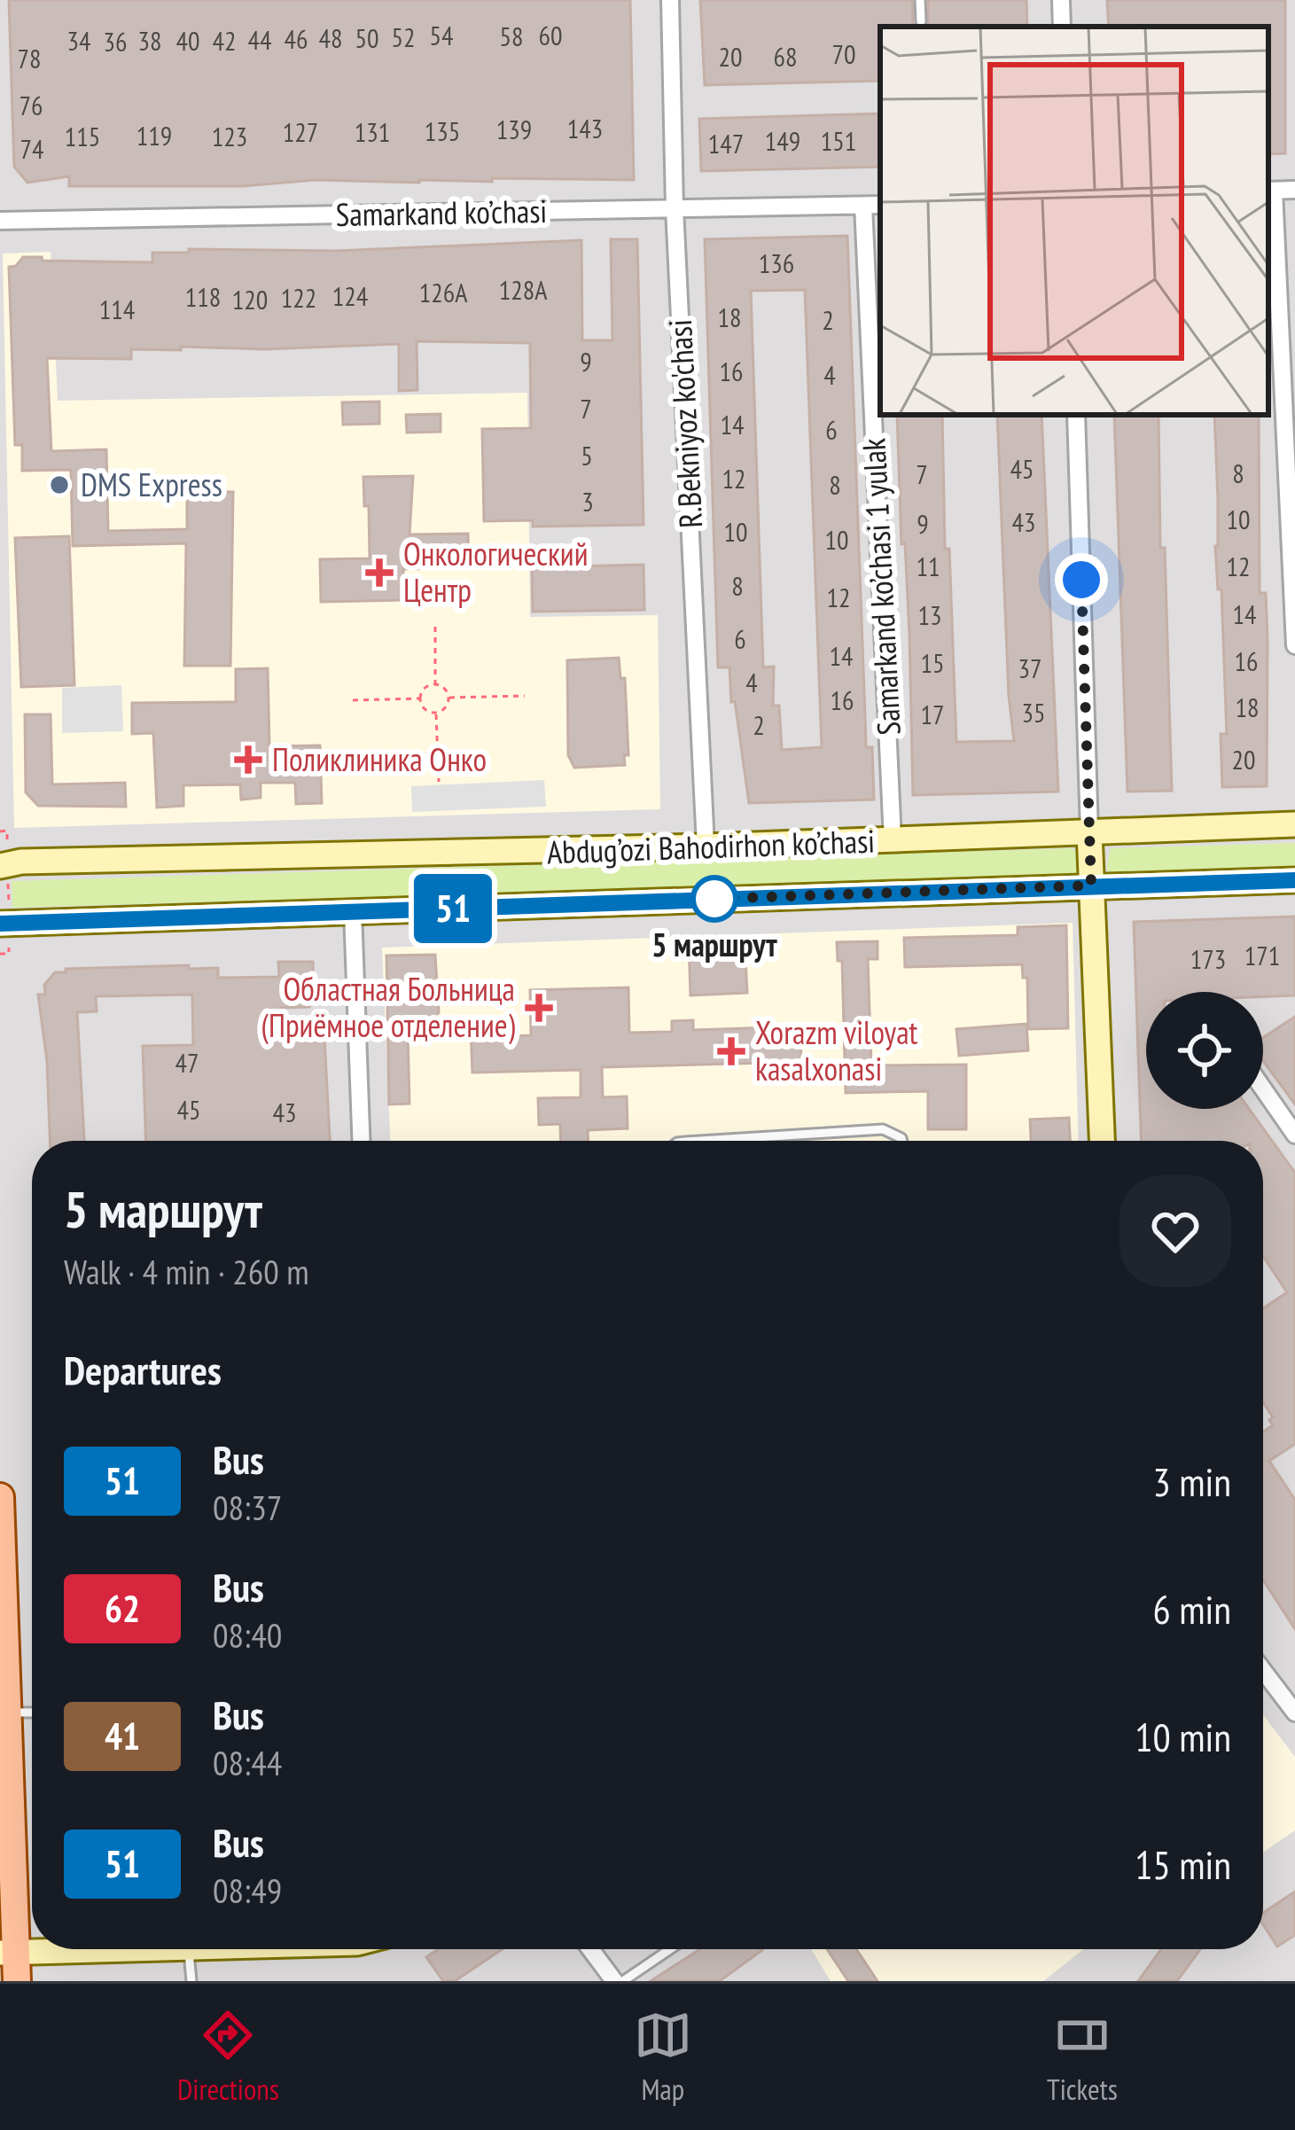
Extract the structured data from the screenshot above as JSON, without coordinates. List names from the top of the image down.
{
  "streets": {
    "main road": ["Abdug’ozi Bahodirhon ko’chasi"],
    "street": ["Samarkand ko’chasi", "R.Bekniyoz ko'chasi", "Samarkand ko’chasi 1 yulak"]
  },
  "crossings": [
    ["Samarkand ko’chasi", "R.Bekniyoz ko'chasi"],
    ["Samarkand ko’chasi", "Samarkand ko’chasi 1 yulak"],
    ["R.Bekniyoz ko'chasi", "Abdug’ozi Bahodirhon ko’chasi"],
    ["Samarkand ko’chasi 1 yulak", "Abdug’ozi Bahodirhon ko’chasi"]
  ],
  "places": {
    "other": ["DMS Express", "5 маршрут"],
    "health": [
      "Онкологический Центр",
      "Поликлиника Онко",
      "Областная Больница (Приёмное отделение)",
      "Xorazm viloyat kasalxonasi"
    ]
  },
  "lines": ["bus line 51"],
  "house_numbers": [
    "54",
    "60",
    "58",
    "52",
    "48",
    "50",
    "46",
    "44",
    "34",
    "38",
    "40",
    "42",
    "36",
    "70",
    "20",
    "68",
    "78",
    "76",
    "143",
    "139",
    "135",
    "127",
    "131",
    "119",
    "115",
    "123",
    "149",
    "151",
    "147",
    "74",
    "136",
    "128A",
    "126A",
    "124",
    "118",
    "122",
    "120",
    "114",
    "18",
    "2",
    "9",
    "16",
    "4",
    "7",
    "14",
    "6",
    "5",
    "45",
    "8",
    "7",
    "12",
    "8",
    "3",
    "10",
    "43",
    "9",
    "10",
    "10",
    "11",
    "12",
    "8",
    "12",
    "14",
    "13",
    "6",
    "14",
    "16",
    "15",
    "37",
    "4",
    "16",
    "18",
    "35",
    "17",
    "2",
    "20",
    "171",
    "173",
    "47",
    "45",
    "43"
  ],
  "page": {
    "on_map": "51",
    "heading": [
      ["5 маршрут", "Walk · 4 min · 260 m"],
      "Departures"
    ],
    "list": [
      {
        "mark": "51",
        "name": "Bus",
        "note": "08:37",
        "value": "3 min"
      },
      {
        "mark": "62",
        "name": "Bus",
        "note": "08:40",
        "value": "6 min"
      },
      {
        "mark": "41",
        "name": "Bus",
        "note": "08:44",
        "value": "10 min"
      },
      {
        "mark": "51",
        "name": "Bus",
        "note": "08:49",
        "value": "15 min"
      }
    ],
    "tabs": ["Directions", "Map", "Tickets"]
  }
}
